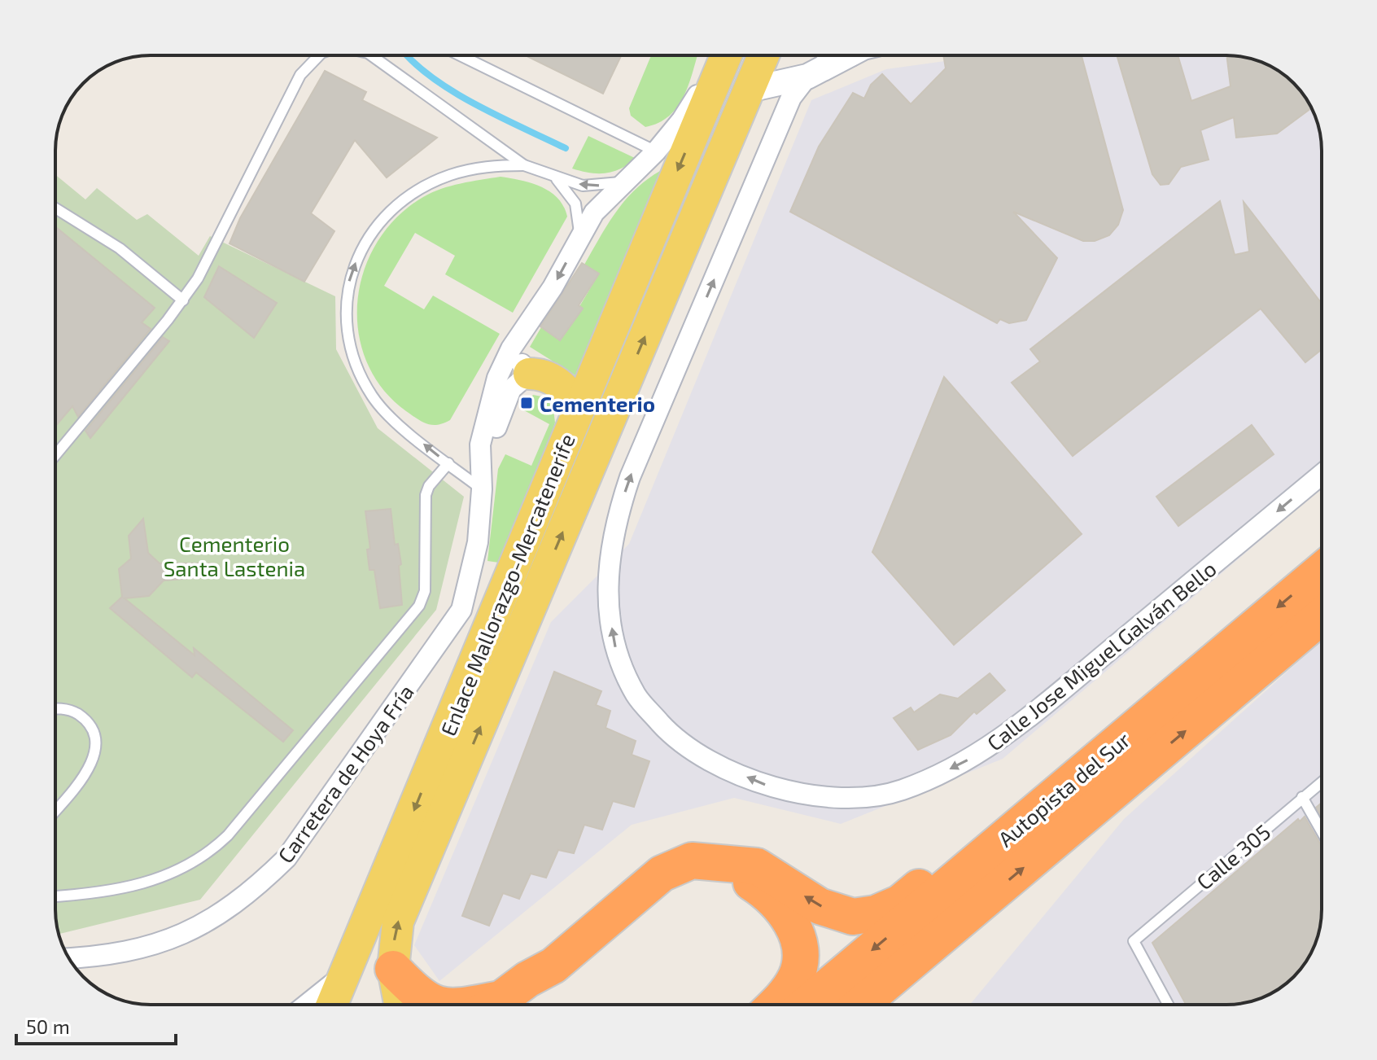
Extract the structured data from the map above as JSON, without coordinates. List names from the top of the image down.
{
  "streets": {
    "highway": ["Autopista del Sur"],
    "main road": ["Enlace Mallorazgo-Mercatenerife"],
    "street": ["Calle Jose Miguel Galván Bello", "Carretera de Hoya Fría"],
    "lane": ["Calle 305"]
  },
  "crossings": [
    ["Enlace Mallorazgo-Mercatenerife", "Carretera de Hoya Fría"]
  ],
  "parks": ["Cementerio Santa Lastenia"],
  "places": {
    "transit": ["Cementerio"]
  },
  "scale_bar": "50 m"
}
